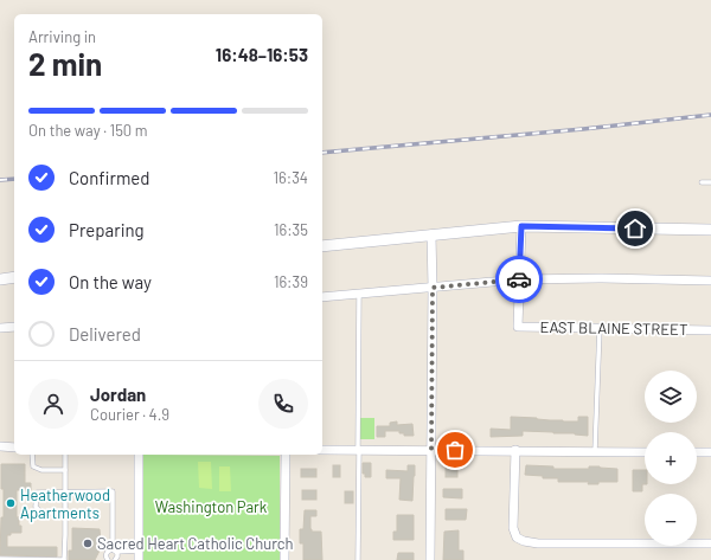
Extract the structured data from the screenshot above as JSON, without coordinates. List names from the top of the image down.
{
  "streets": {
    "street": ["EAST BLAINE STREET"]
  },
  "parks": ["Washington Park"],
  "places": ["Heatherwood Apartments", "Sacred Heart Catholic Church"],
  "page": {
    "heading": ["2 min", "Arriving in", "16:48–16:53"],
    "panel": ["Jordan", "Courier · 4.9"],
    "bar": "On the way · 150 m",
    "list": [
      ["Confirmed", "16:34"],
      ["Preparing", "16:35"],
      ["On the way", "16:39"],
      "Delivered"
    ],
    "map_buttons": ["+", "−"]
  }
}
